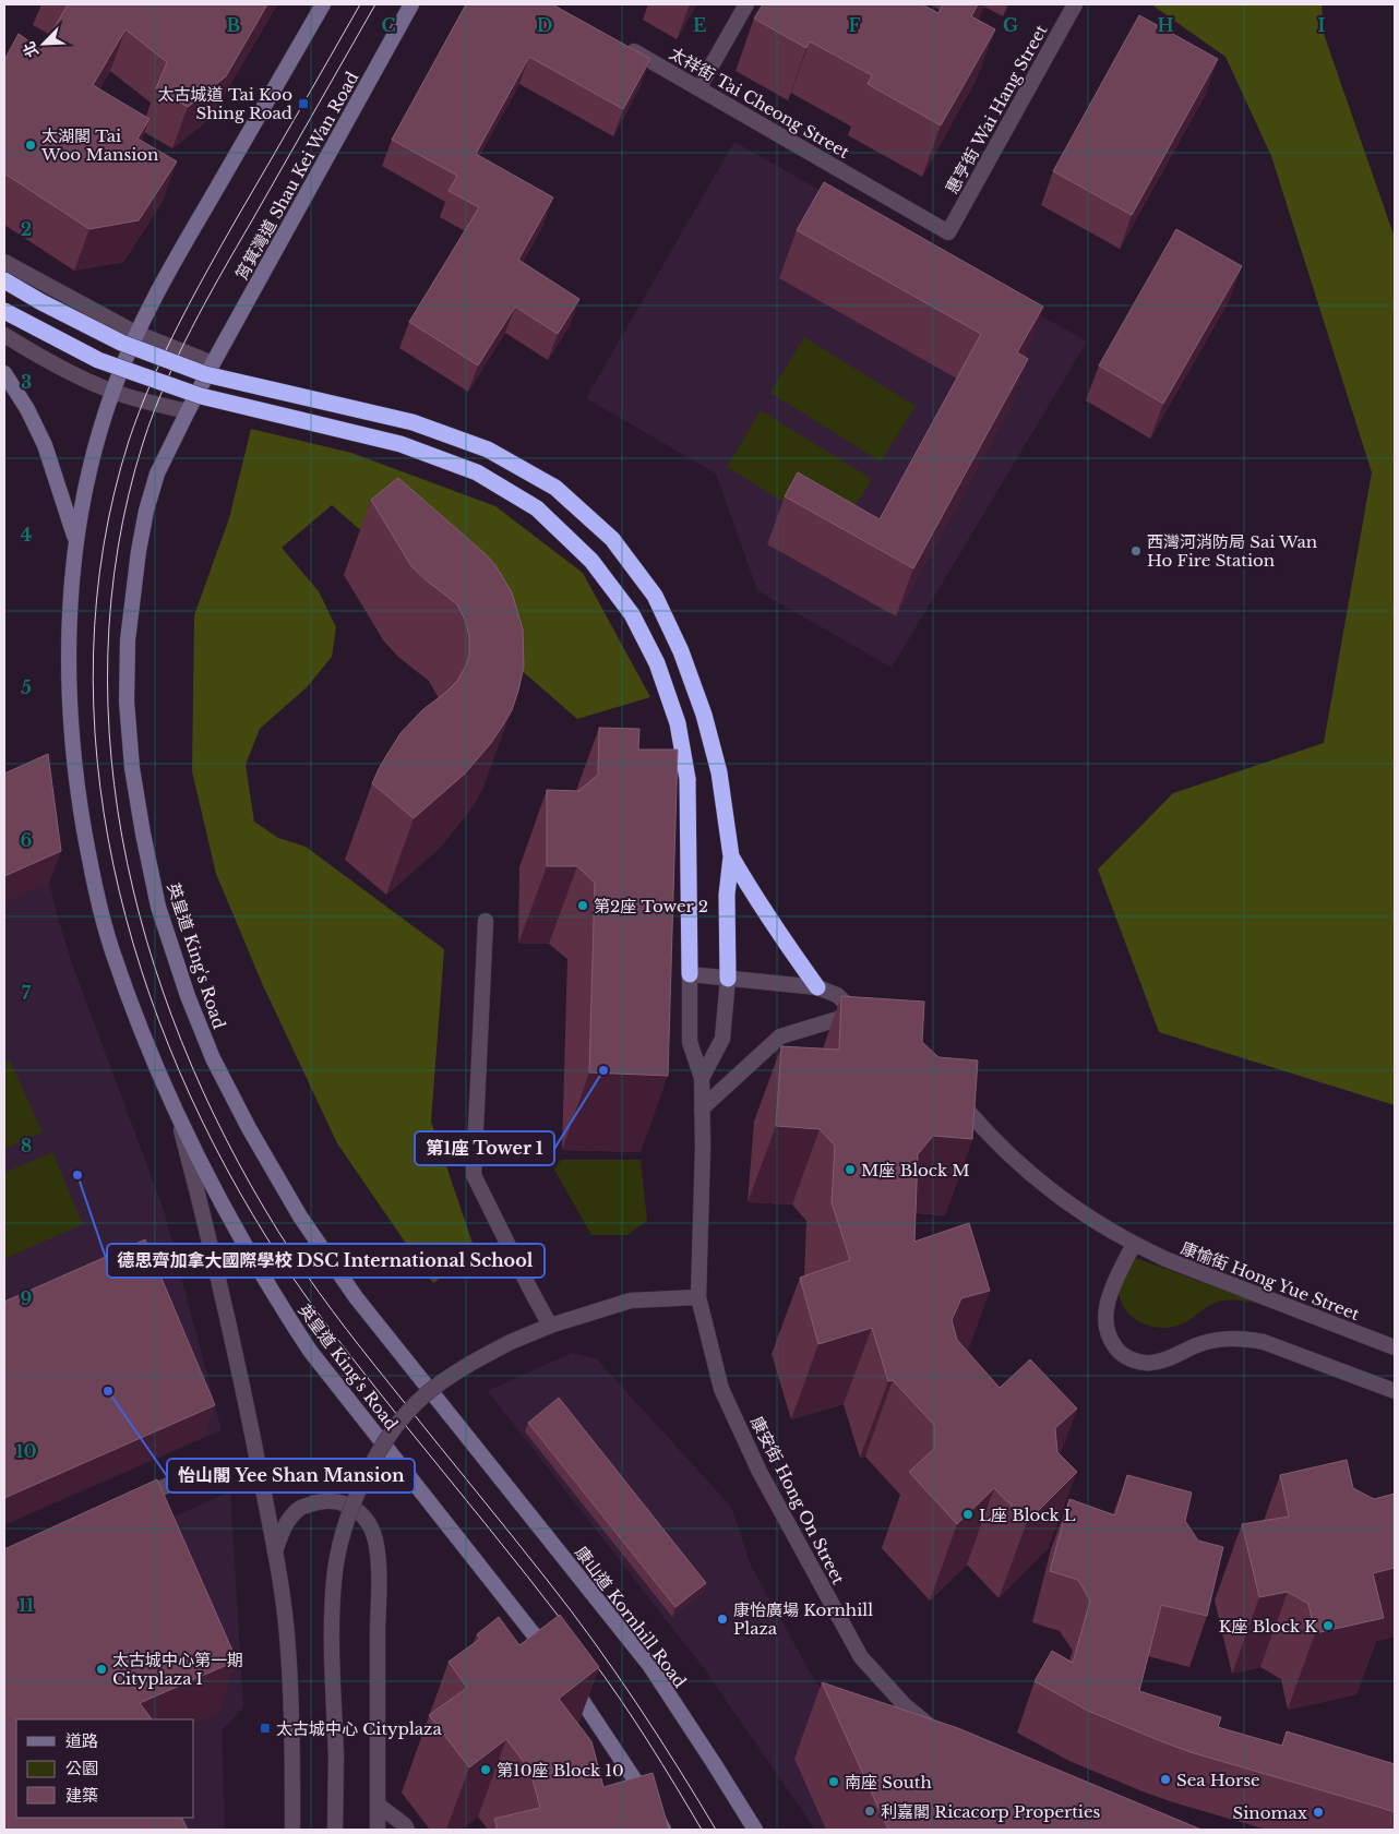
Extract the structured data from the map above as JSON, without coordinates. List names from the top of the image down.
{
  "streets": {
    "main road": ["筲箕灣道 Shau Kei Wan Road", "英皇道 King's Road", "康山道 Kornhill Road"],
    "street": [
      "太祥街 Tai Cheong Street",
      "惠亨街 Wai Hang Street",
      "康愉街 Hong Yue Street",
      "康安街 Hong On Street"
    ]
  },
  "crossings": [
    ["太祥街 Tai Cheong Street", "惠亨街 Wai Hang Street"],
    ["筲箕灣道 Shau Kei Wan Road", "英皇道 King's Road"],
    ["英皇道 King's Road", "康山道 Kornhill Road"]
  ],
  "places": {
    "transit": ["太古城道 Tai Koo Shing Road", "太古城中心 Cityplaza"],
    "other": [
      "太湖閣 Tai Woo Mansion",
      "西灣河消防局 Sai Wan Ho Fire Station",
      "第2座 Tower 2",
      "第1座 Tower 1",
      "M座 Block M",
      "德思齊加拿大國際學校 DSC International School",
      "怡山閣 Yee Shan Mansion",
      "L座 Block L",
      "康怡廣場 Kornhill Plaza",
      "K座 Block K",
      "太古城中心第一期 Cityplaza I",
      "第10座 Block 10",
      "Sea Horse",
      "南座 South",
      "利嘉閣 Ricacorp Properties",
      "Sinomax"
    ]
  },
  "legend": ["道路", "公園", "建築"],
  "north": "bottom left",
  "grid": {
    "columns": [
      "B",
      "C",
      "D",
      "E",
      "F",
      "G",
      "H",
      "I"
    ],
    "rows": [
      "2",
      "3",
      "4",
      "5",
      "6",
      "7",
      "8",
      "9",
      "10",
      "11"
    ]
  }
}
